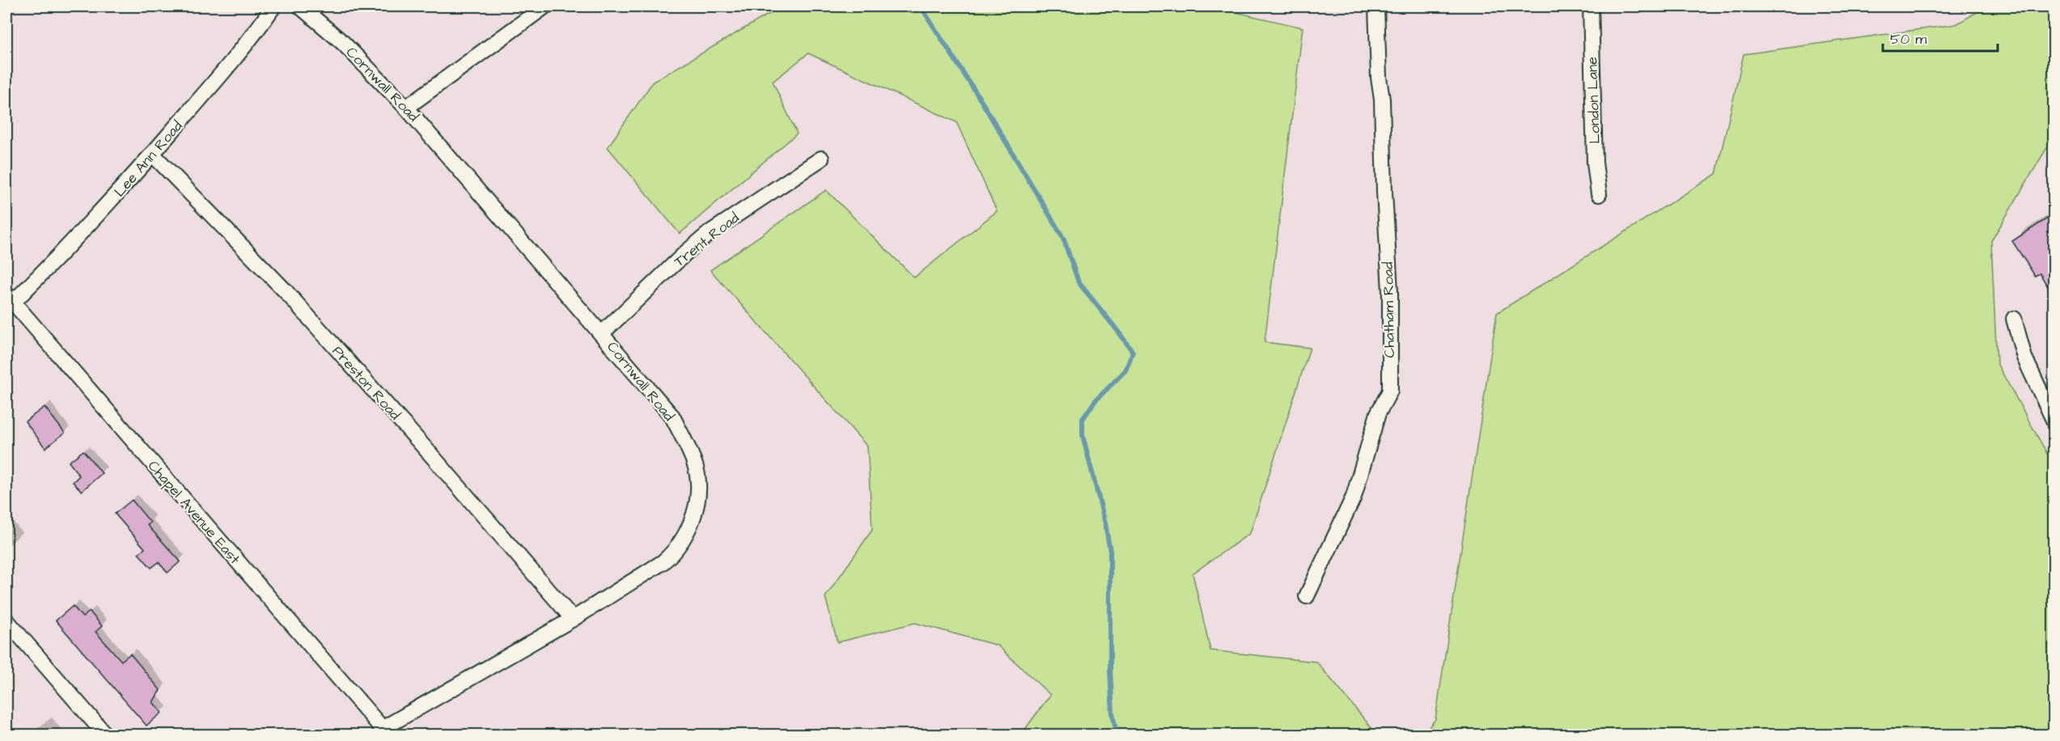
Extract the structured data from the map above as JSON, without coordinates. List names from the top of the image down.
{
  "streets": {
    "street": [
      "Cornwall Road",
      "London Lane",
      "Lee Ann Road",
      "Trent Road",
      "Chatham Road",
      "Preston Road",
      "Chapel Avenue East"
    ]
  },
  "crossings": [
    ["Cornwall Road", "Trent Road"],
    ["Cornwall Road", "Preston Road"],
    ["Cornwall Road", "Chapel Avenue East"],
    ["Lee Ann Road", "Preston Road"],
    ["Lee Ann Road", "Chapel Avenue East"]
  ],
  "scale_bar": "50 m"
}
